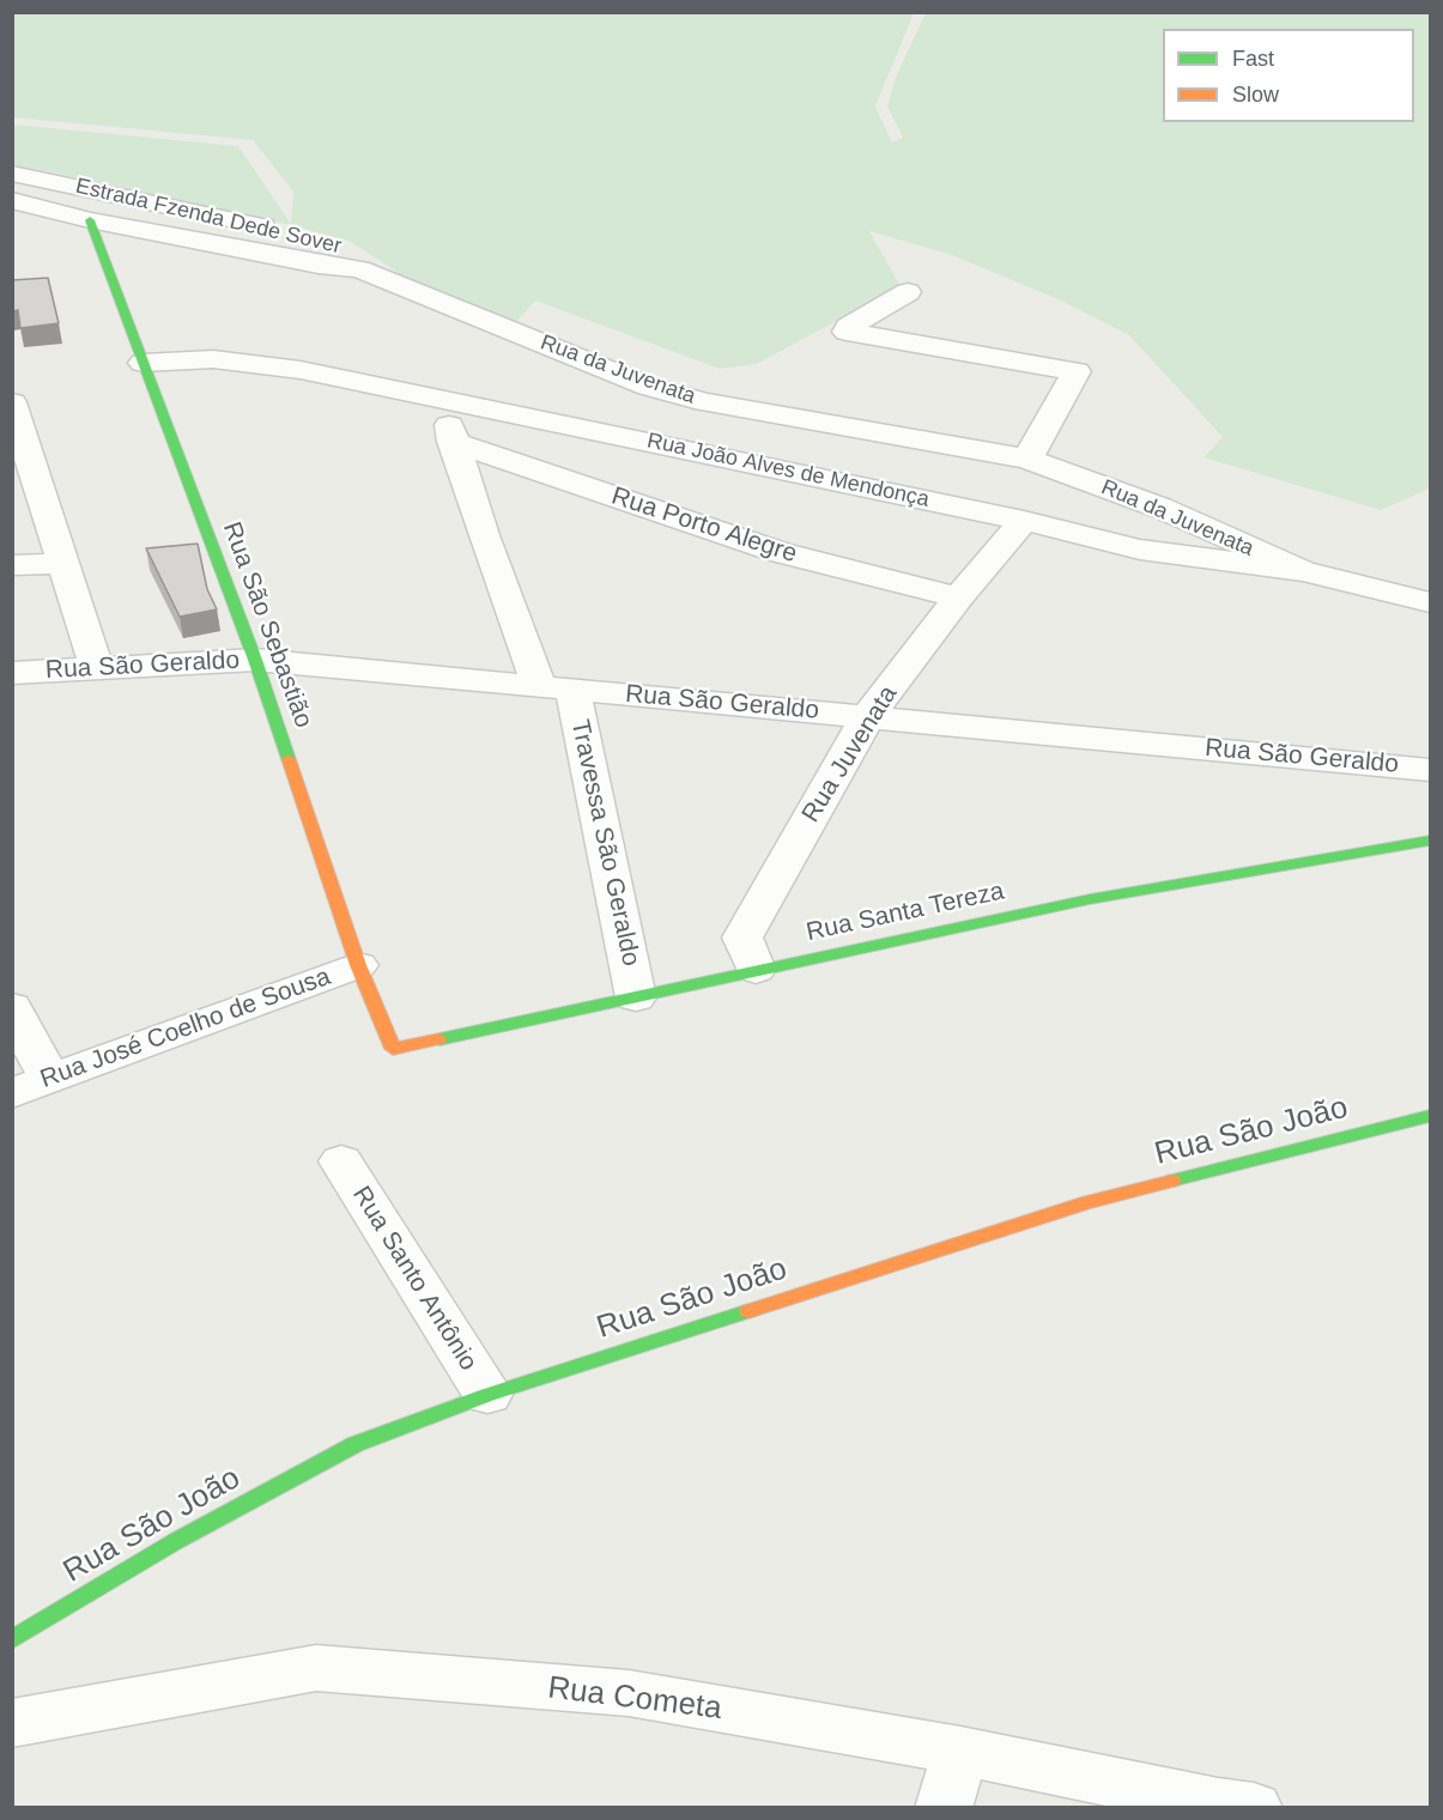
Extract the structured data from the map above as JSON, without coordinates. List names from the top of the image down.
{
  "streets": {
    "street": [
      "Estrada Fzenda Dede Sover",
      "Rua da Juvenata",
      "Rua João Alves de Mendonça",
      "Rua Porto Alegre",
      "Rua São Sebastião",
      "Rua São Geraldo",
      "Rua Juvenata",
      "Travessa São Geraldo",
      "Rua Santa Tereza",
      "Rua José Coelho de Sousa",
      "Rua São João",
      "Rua Santo Antônio",
      "Rua Cometa"
    ]
  },
  "crossings": [
    ["Estrada Fzenda Dede Sover", "Rua da Juvenata"],
    ["Rua da Juvenata", "Rua João Alves de Mendonça"],
    ["Rua da Juvenata", "Rua São Sebastião"],
    ["Rua João Alves de Mendonça", "Rua São Sebastião"],
    ["Rua João Alves de Mendonça", "Rua Juvenata"],
    ["Rua João Alves de Mendonça", "Travessa São Geraldo"],
    ["Rua Porto Alegre", "Rua Juvenata"],
    ["Rua Porto Alegre", "Travessa São Geraldo"],
    ["Rua São Sebastião", "Rua São Geraldo"],
    ["Rua São Sebastião", "Rua Santa Tereza"],
    ["Rua São Sebastião", "Rua José Coelho de Sousa"],
    ["Rua São Geraldo", "Rua Juvenata"],
    ["Rua São Geraldo", "Travessa São Geraldo"],
    ["Rua Juvenata", "Rua Santa Tereza"],
    ["Travessa São Geraldo", "Rua Santa Tereza"],
    ["Rua São João", "Rua Santo Antônio"]
  ],
  "legend": ["Fast", "Slow"]
}
